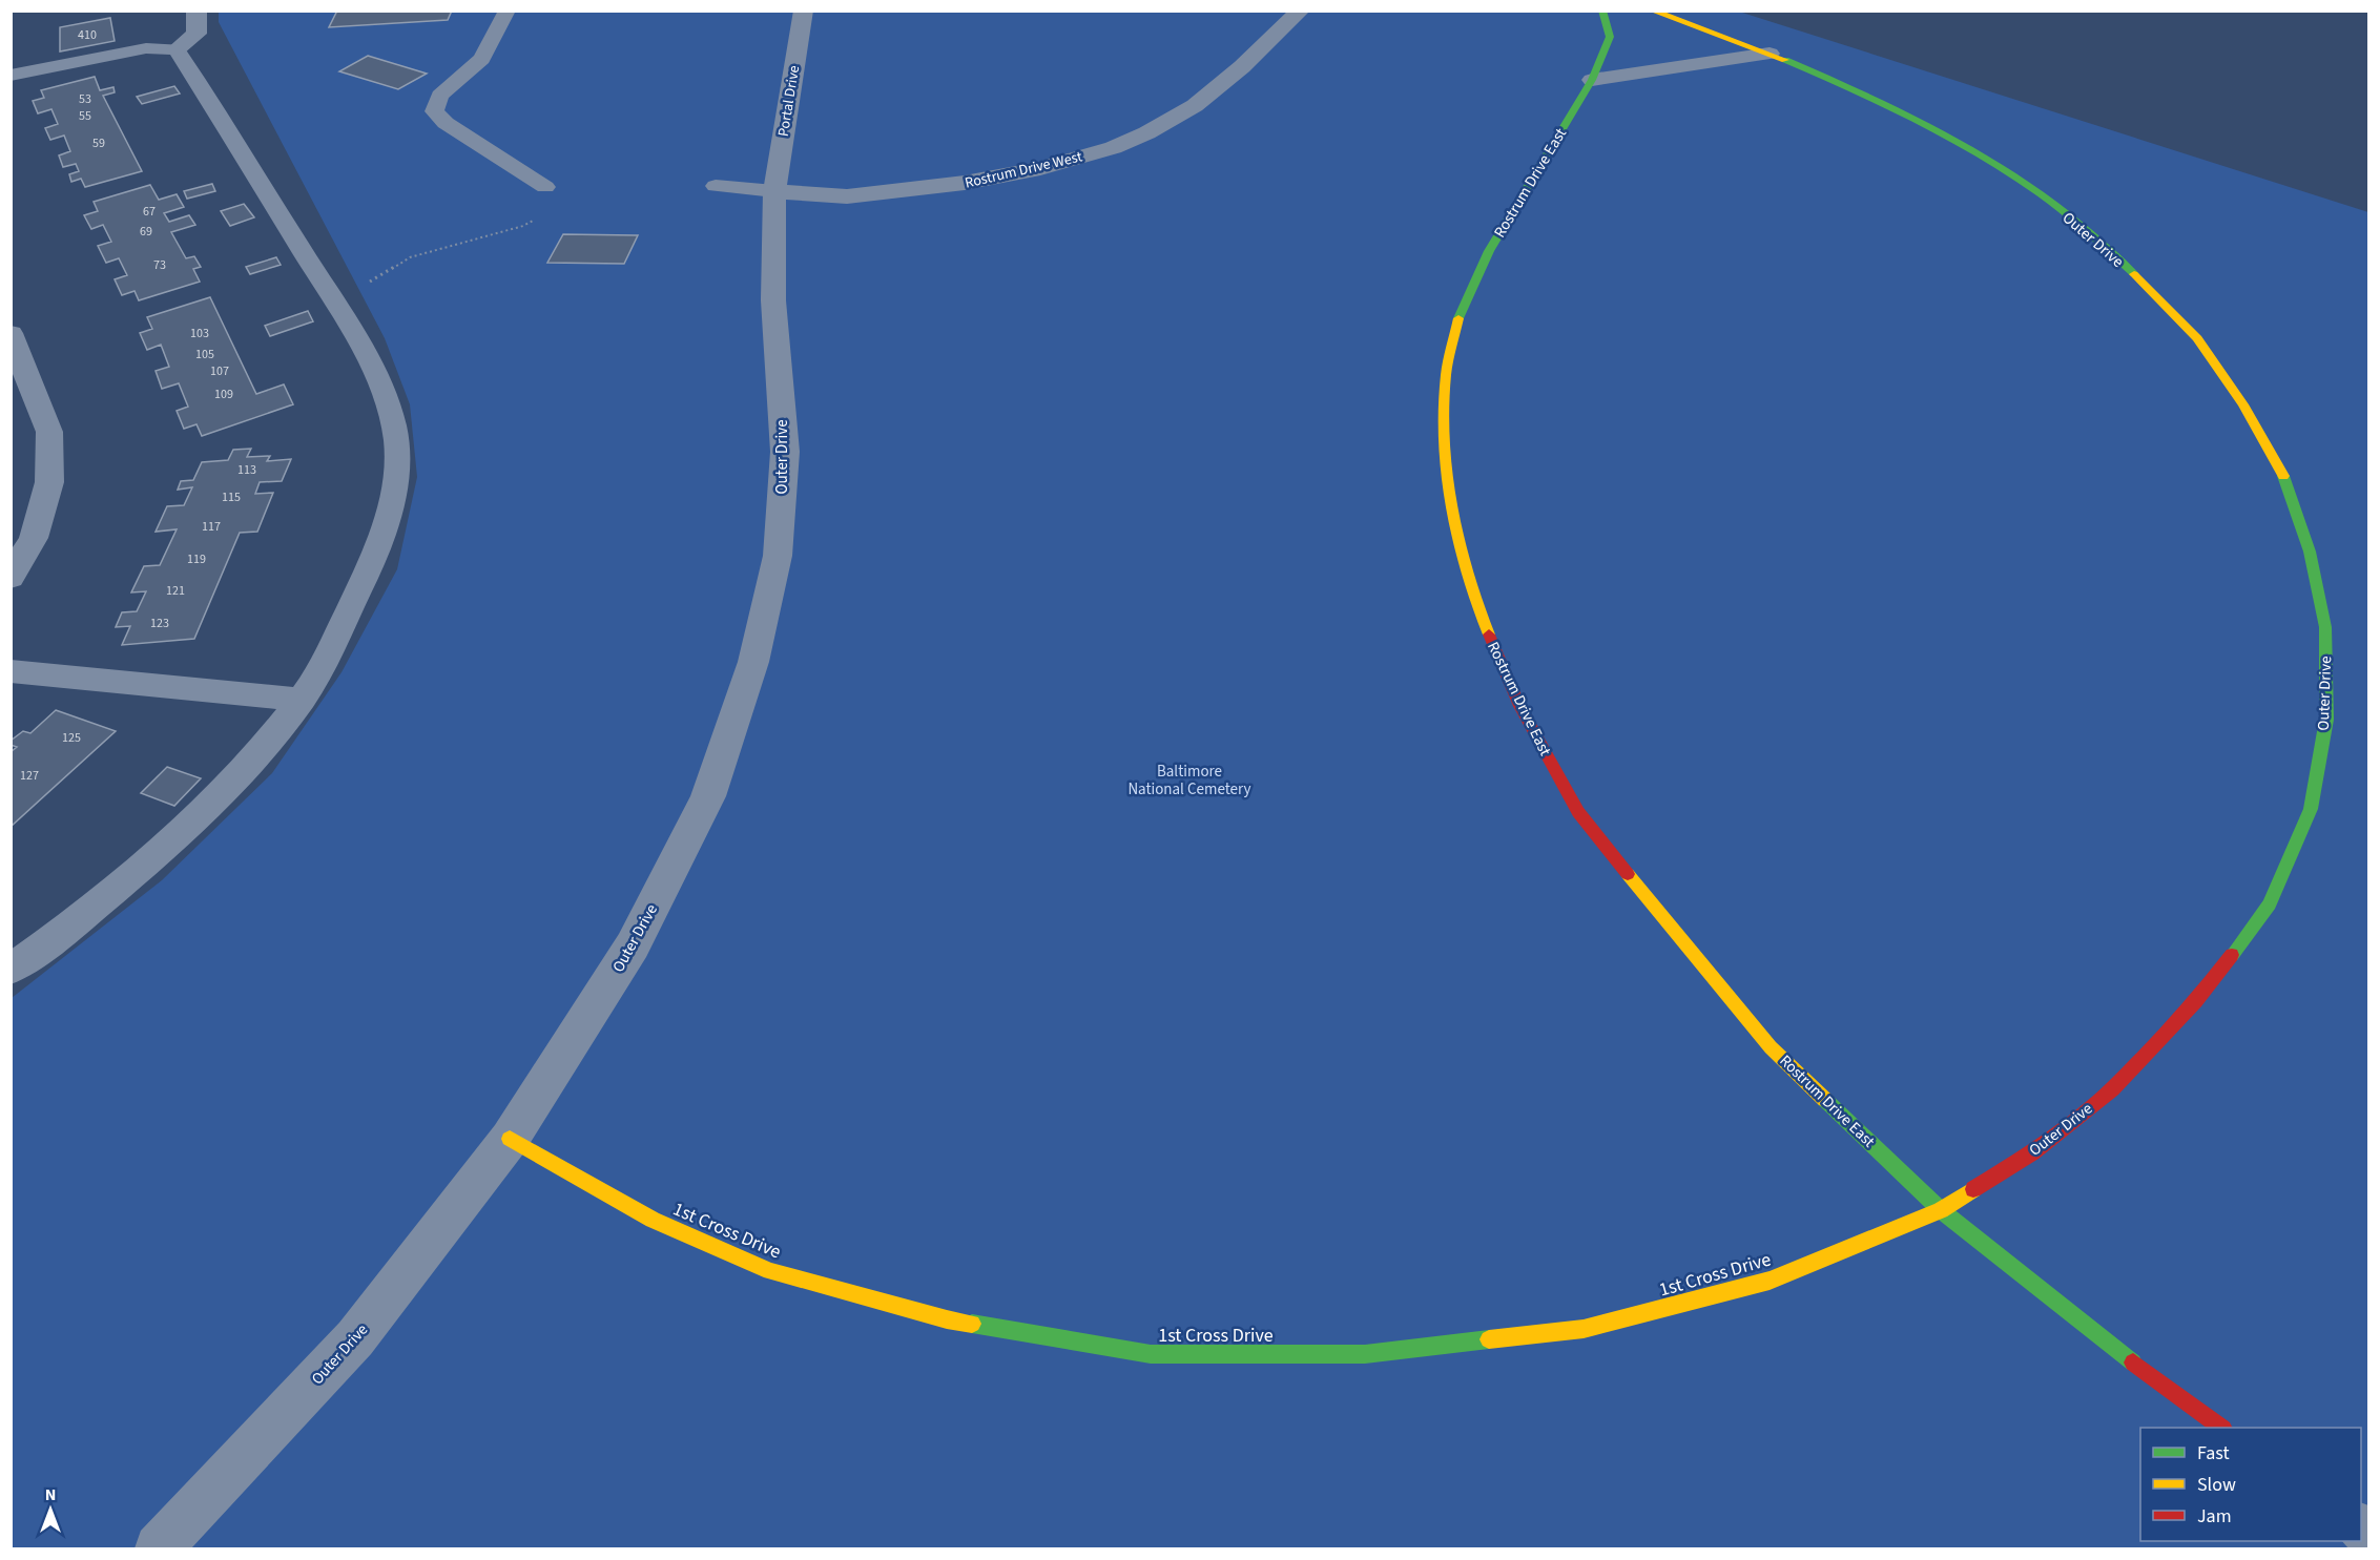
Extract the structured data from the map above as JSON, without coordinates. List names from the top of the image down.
{
  "streets": {
    "street": [
      "Portal Drive",
      "Rostrum Drive West",
      "Rostrum Drive East",
      "Outer Drive",
      "1st Cross Drive"
    ]
  },
  "crossings": [
    ["Portal Drive", "Rostrum Drive West"],
    ["Portal Drive", "Outer Drive"],
    ["Rostrum Drive West", "Outer Drive"],
    ["Rostrum Drive East", "Outer Drive"],
    ["Rostrum Drive East", "1st Cross Drive"],
    ["Outer Drive", "1st Cross Drive"]
  ],
  "parks": ["Baltimore National Cemetery"],
  "house_numbers": [
    "410",
    "53",
    "55",
    "59",
    "67",
    "69",
    "73",
    "103",
    "105",
    "107",
    "109",
    "113",
    "115",
    "117",
    "119",
    "121",
    "123",
    "125",
    "127"
  ],
  "legend": ["Fast", "Slow", "Jam"],
  "north": "top"
}
